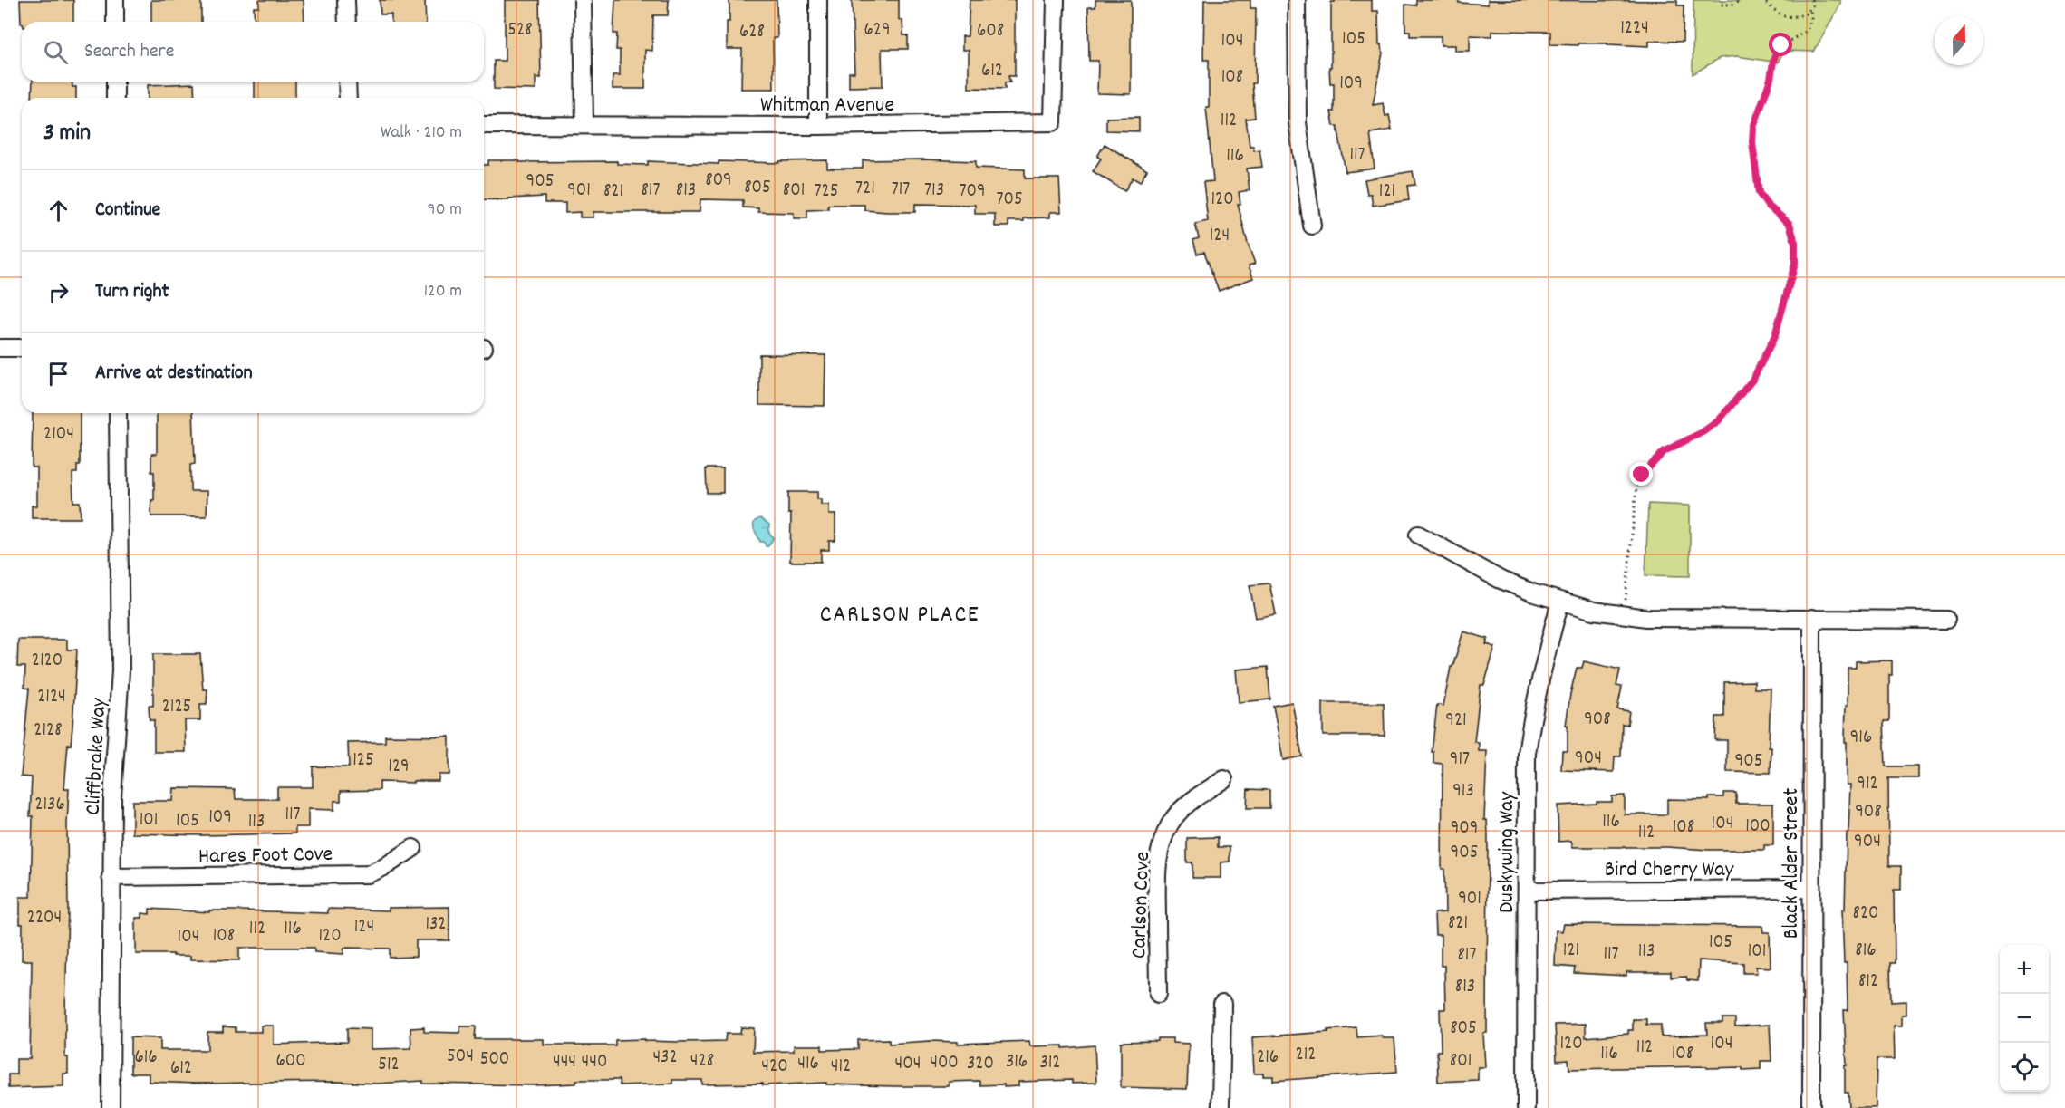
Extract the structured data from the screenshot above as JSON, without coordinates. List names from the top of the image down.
{
  "streets": {
    "street": [
      "Whitman Avenue",
      "Cliffbrake Way",
      "Duskywing Way",
      "Hares Foot Cove",
      "Black Alder Street",
      "Bird Cherry Way",
      "Carlson Cove"
    ]
  },
  "crossings": [
    ["Cliffbrake Way", "Hares Foot Cove"],
    ["Duskywing Way", "Bird Cherry Way"],
    ["Black Alder Street", "Bird Cherry Way"]
  ],
  "districts": ["CARLSON PLACE"],
  "house_numbers": [
    "1224",
    "528",
    "629",
    "608",
    "628",
    "105",
    "104",
    "612",
    "108",
    "109",
    "112",
    "117",
    "116",
    "809",
    "905",
    "805",
    "721",
    "717",
    "901",
    "817",
    "813",
    "801",
    "713",
    "821",
    "725",
    "709",
    "121",
    "705",
    "120",
    "124",
    "2104",
    "2120",
    "2124",
    "2125",
    "908",
    "921",
    "2128",
    "916",
    "904",
    "917",
    "125",
    "905",
    "129",
    "912",
    "913",
    "2136",
    "908",
    "117",
    "109",
    "101",
    "105",
    "113",
    "116",
    "104",
    "100",
    "108",
    "909",
    "112",
    "904",
    "905",
    "901",
    "820",
    "2204",
    "821",
    "132",
    "124",
    "112",
    "116",
    "108",
    "120",
    "104",
    "105",
    "121",
    "816",
    "113",
    "101",
    "117",
    "817",
    "812",
    "813",
    "805",
    "120",
    "104",
    "112",
    "116",
    "108",
    "212",
    "504",
    "616",
    "432",
    "216",
    "500",
    "600",
    "428",
    "801",
    "444",
    "440",
    "316",
    "400",
    "312",
    "416",
    "404",
    "320",
    "512",
    "420",
    "412",
    "612"
  ],
  "north": "top",
  "page": {
    "search": "Search here",
    "heading": ["3 min", "Walk · 210 m"],
    "list": [
      ["Continue", "90 m"],
      ["Turn right", "120 m"],
      "Arrive at destination"
    ],
    "map_buttons": ["+", "−"]
  }
}
